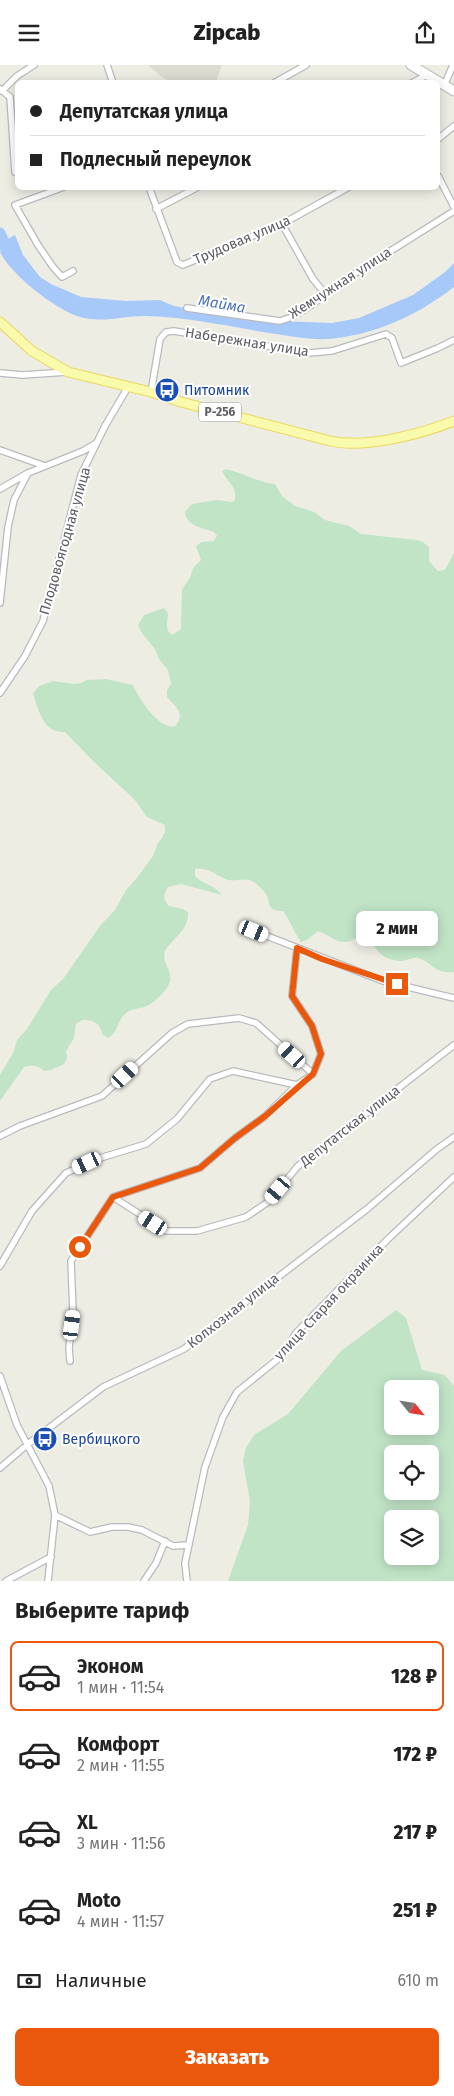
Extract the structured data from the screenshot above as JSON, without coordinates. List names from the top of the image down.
{
  "streets": {
    "main road": ["Р-256"],
    "street": [
      "Трудовая улица",
      "Жемчужная улица",
      "Набережная улица",
      "Плодовоягодная улица",
      "Депутатская улица",
      "улица Старая окраинка",
      "Колхозная улица"
    ]
  },
  "crossings": [
    ["Набережная улица", "Р-256"],
    ["Р-256", "Плодовоягодная улица"]
  ],
  "water": ["Майма"],
  "places": {
    "bus stop": ["Питомник", "Вербицкого"]
  },
  "north": "bottom right",
  "page": {
    "header": "Zipcab",
    "banner": ["Депутатская улица", "Подлесный переулок"],
    "bubble": "2 мин",
    "heading": "Выберите тариф",
    "list": [
      {
        "name": "Эконом",
        "note": "1 мин · 11:54",
        "value": "128 ₽"
      },
      {
        "name": "Комфорт",
        "note": "2 мин · 11:55",
        "value": "172 ₽"
      },
      {
        "name": "XL",
        "note": "3 мин · 11:56",
        "value": "217 ₽"
      },
      {
        "name": "Moto",
        "note": "4 мин · 11:57",
        "value": "251 ₽"
      }
    ],
    "pay": ["Наличные", "610 m"],
    "buttons": "Заказать"
  }
}
